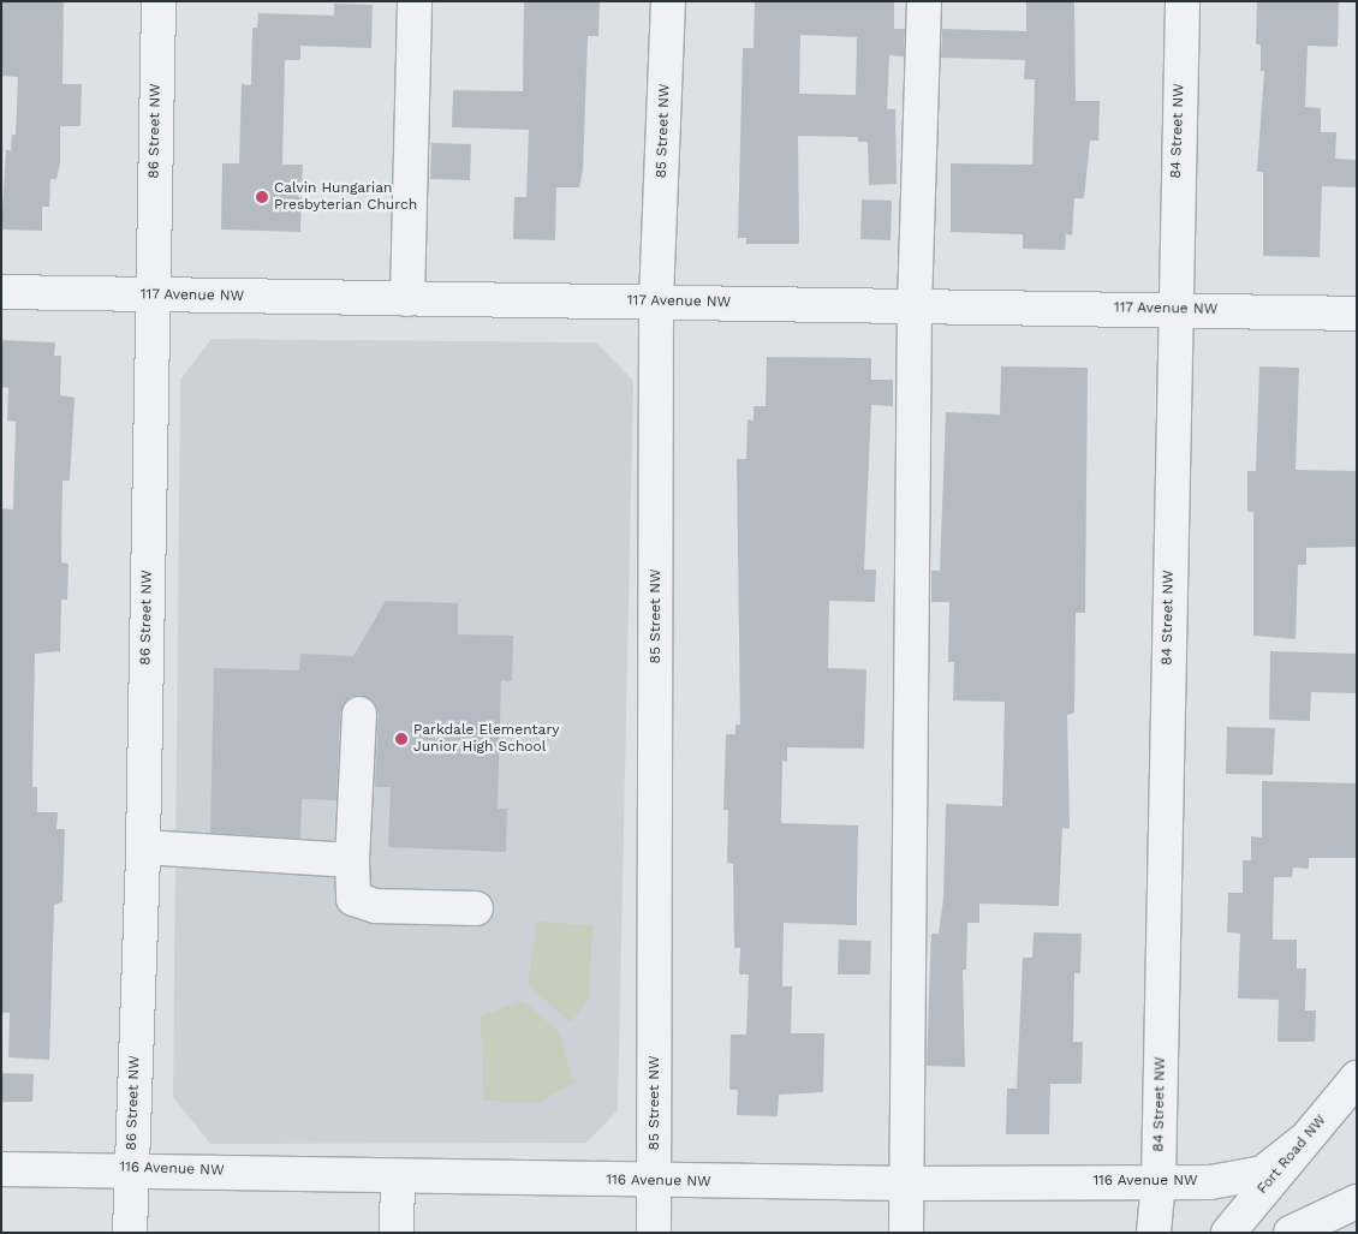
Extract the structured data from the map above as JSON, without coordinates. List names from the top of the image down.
{
  "streets": {
    "street": [
      "86 Street NW",
      "85 Street NW",
      "84 Street NW",
      "117 Avenue NW",
      "Fort Road NW",
      "116 Avenue NW"
    ]
  },
  "crossings": [
    ["86 Street NW", "117 Avenue NW"],
    ["86 Street NW", "116 Avenue NW"],
    ["85 Street NW", "117 Avenue NW"],
    ["85 Street NW", "116 Avenue NW"],
    ["84 Street NW", "117 Avenue NW"],
    ["84 Street NW", "116 Avenue NW"],
    ["Fort Road NW", "116 Avenue NW"]
  ],
  "places": ["Calvin Hungarian Presbyterian Church", "Parkdale Elementary Junior High School"]
}
